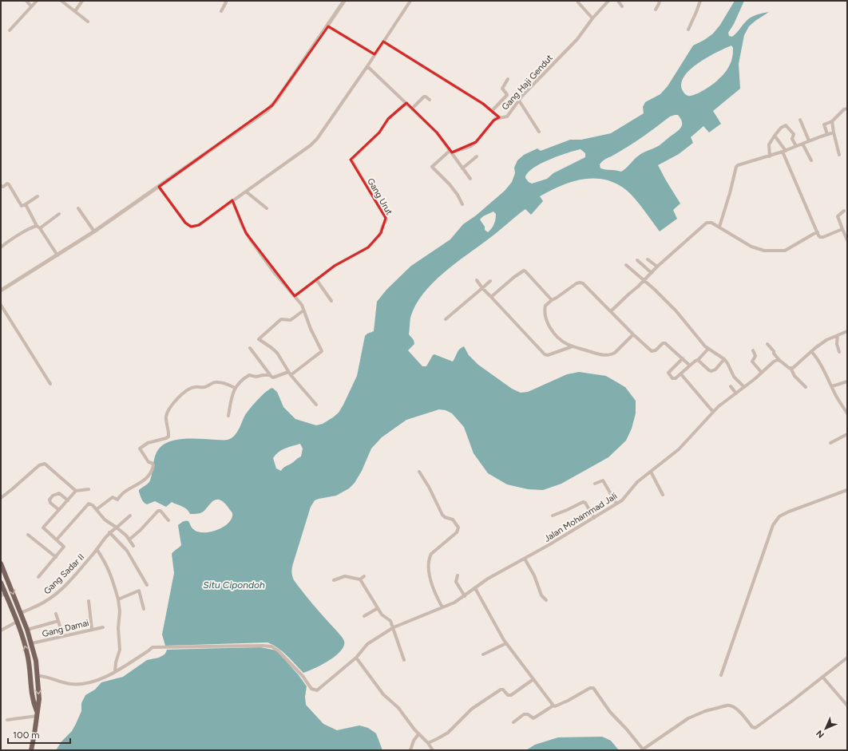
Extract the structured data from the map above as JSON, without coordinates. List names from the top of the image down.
{
  "streets": {
    "street": [
      "Gang Haji Gendut",
      "Gang Urut",
      "Jalan Mohammad Jali",
      "Gang Sadar II",
      "Gang Damai"
    ]
  },
  "water": ["Situ Cipondoh"],
  "scale_bar": "100 m",
  "north": "bottom left"
}
